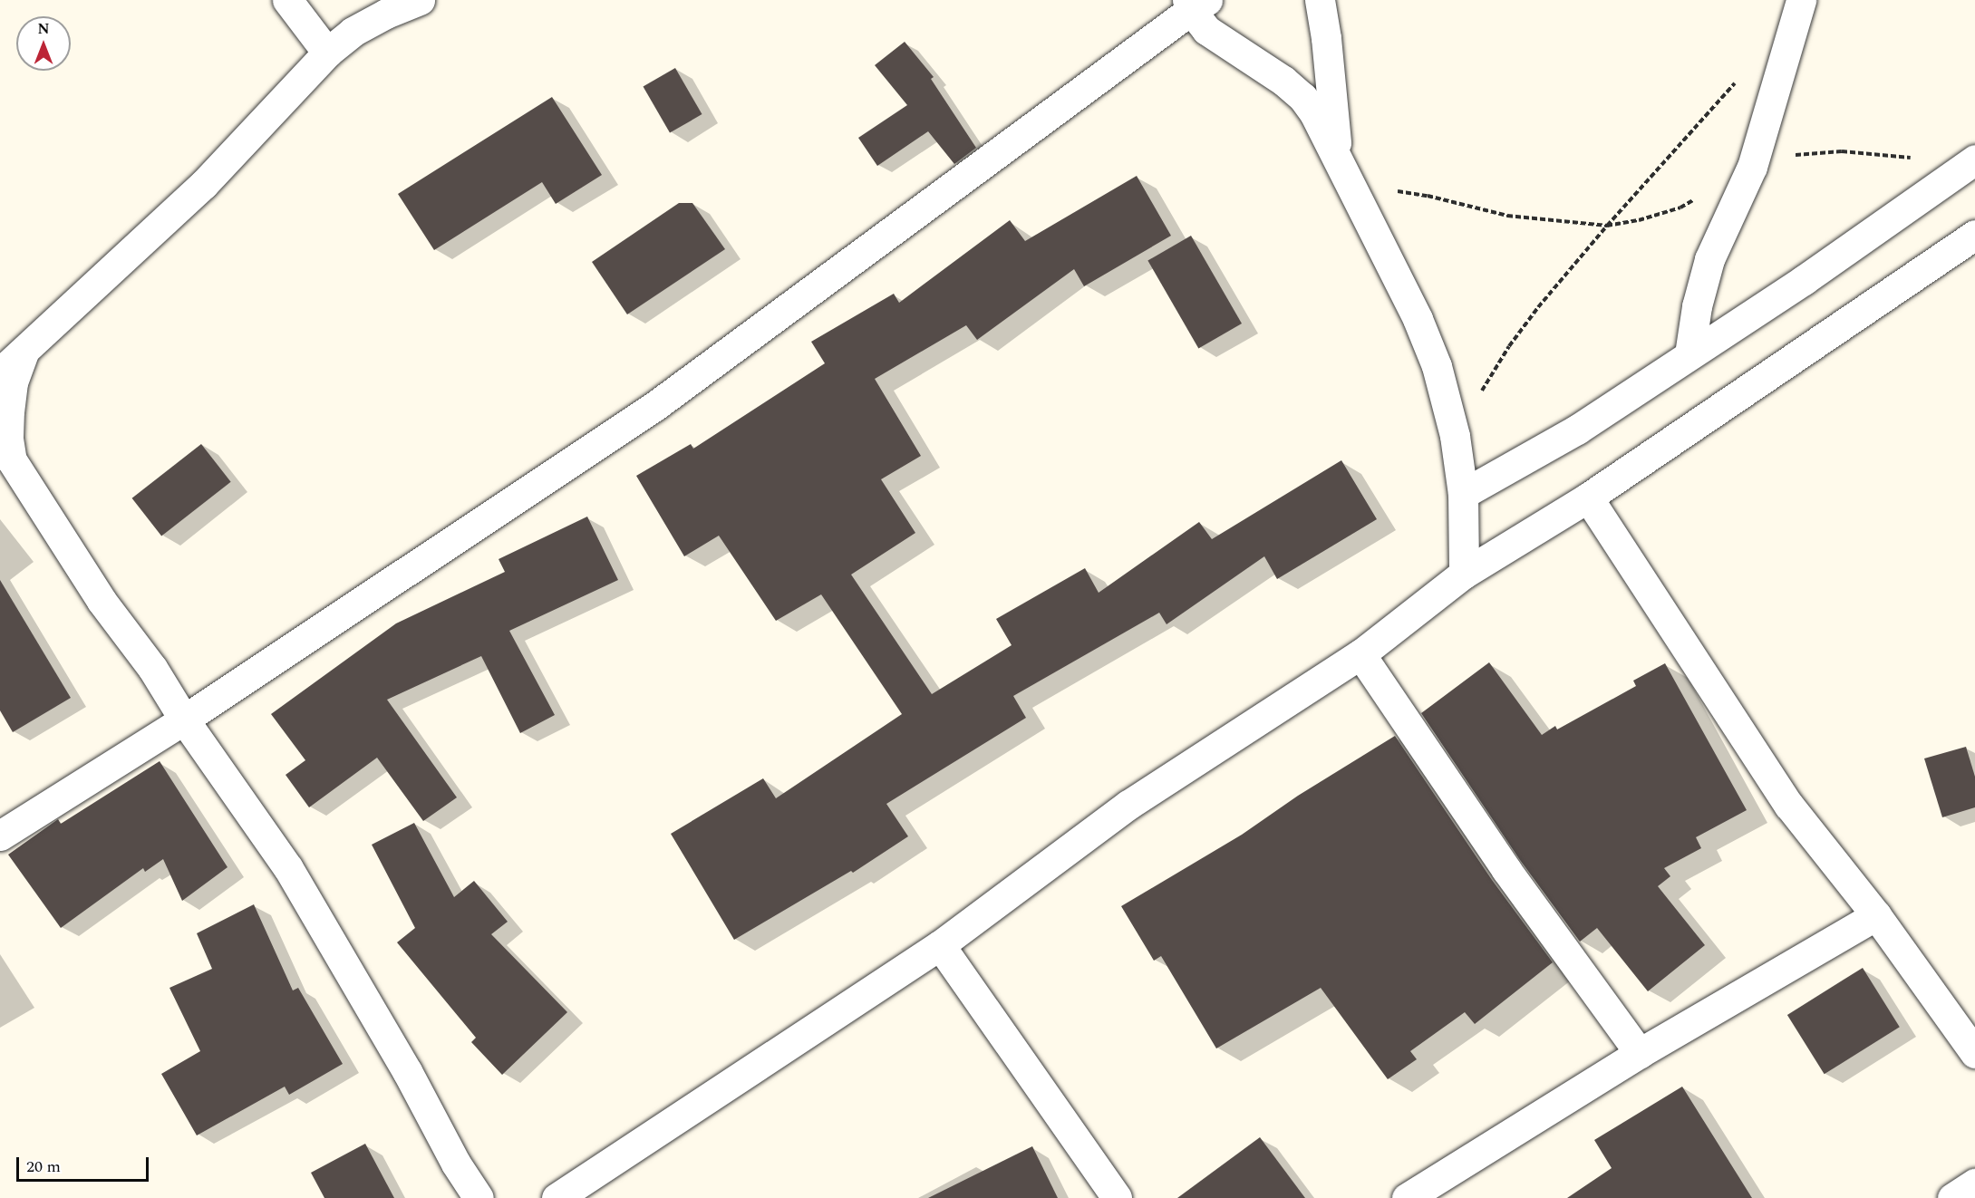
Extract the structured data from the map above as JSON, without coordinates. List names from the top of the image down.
{
  "scale_bar": "20 m",
  "north": "top"
}
